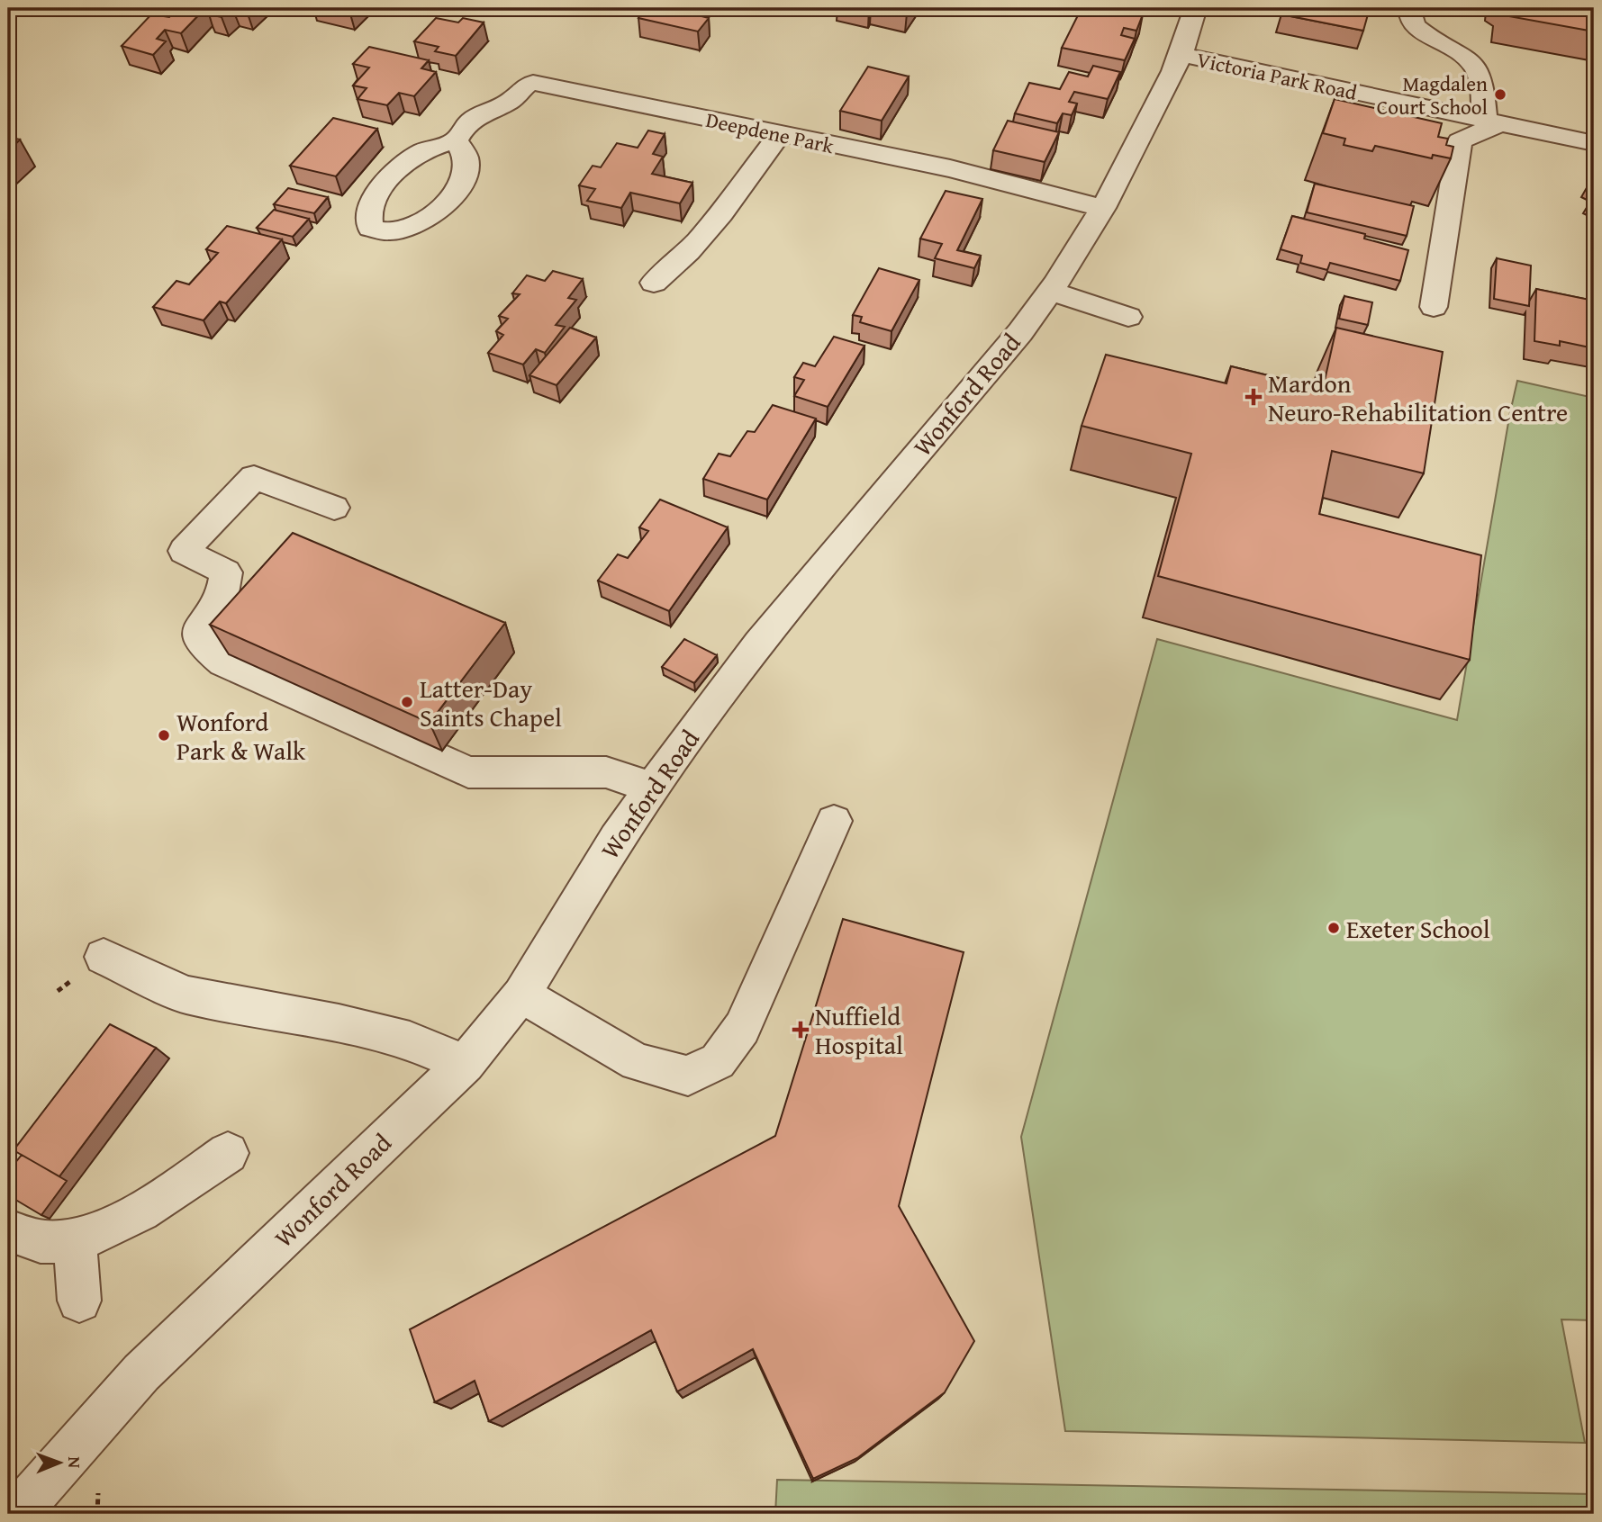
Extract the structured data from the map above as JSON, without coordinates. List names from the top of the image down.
{
  "streets": {
    "street": ["Victoria Park Road", "Deepdene Park", "Wonford Road"]
  },
  "crossings": [
    ["Victoria Park Road", "Wonford Road"],
    ["Deepdene Park", "Wonford Road"]
  ],
  "places": {
    "other": [
      "Magdalen Court School",
      "Latter-Day Saints Chapel",
      "Wonford Park & Walk",
      "Exeter School"
    ],
    "health": ["Mardon Neuro-Rehabilitation Centre", "Nuffield Hospital"]
  },
  "north": "right"
}
